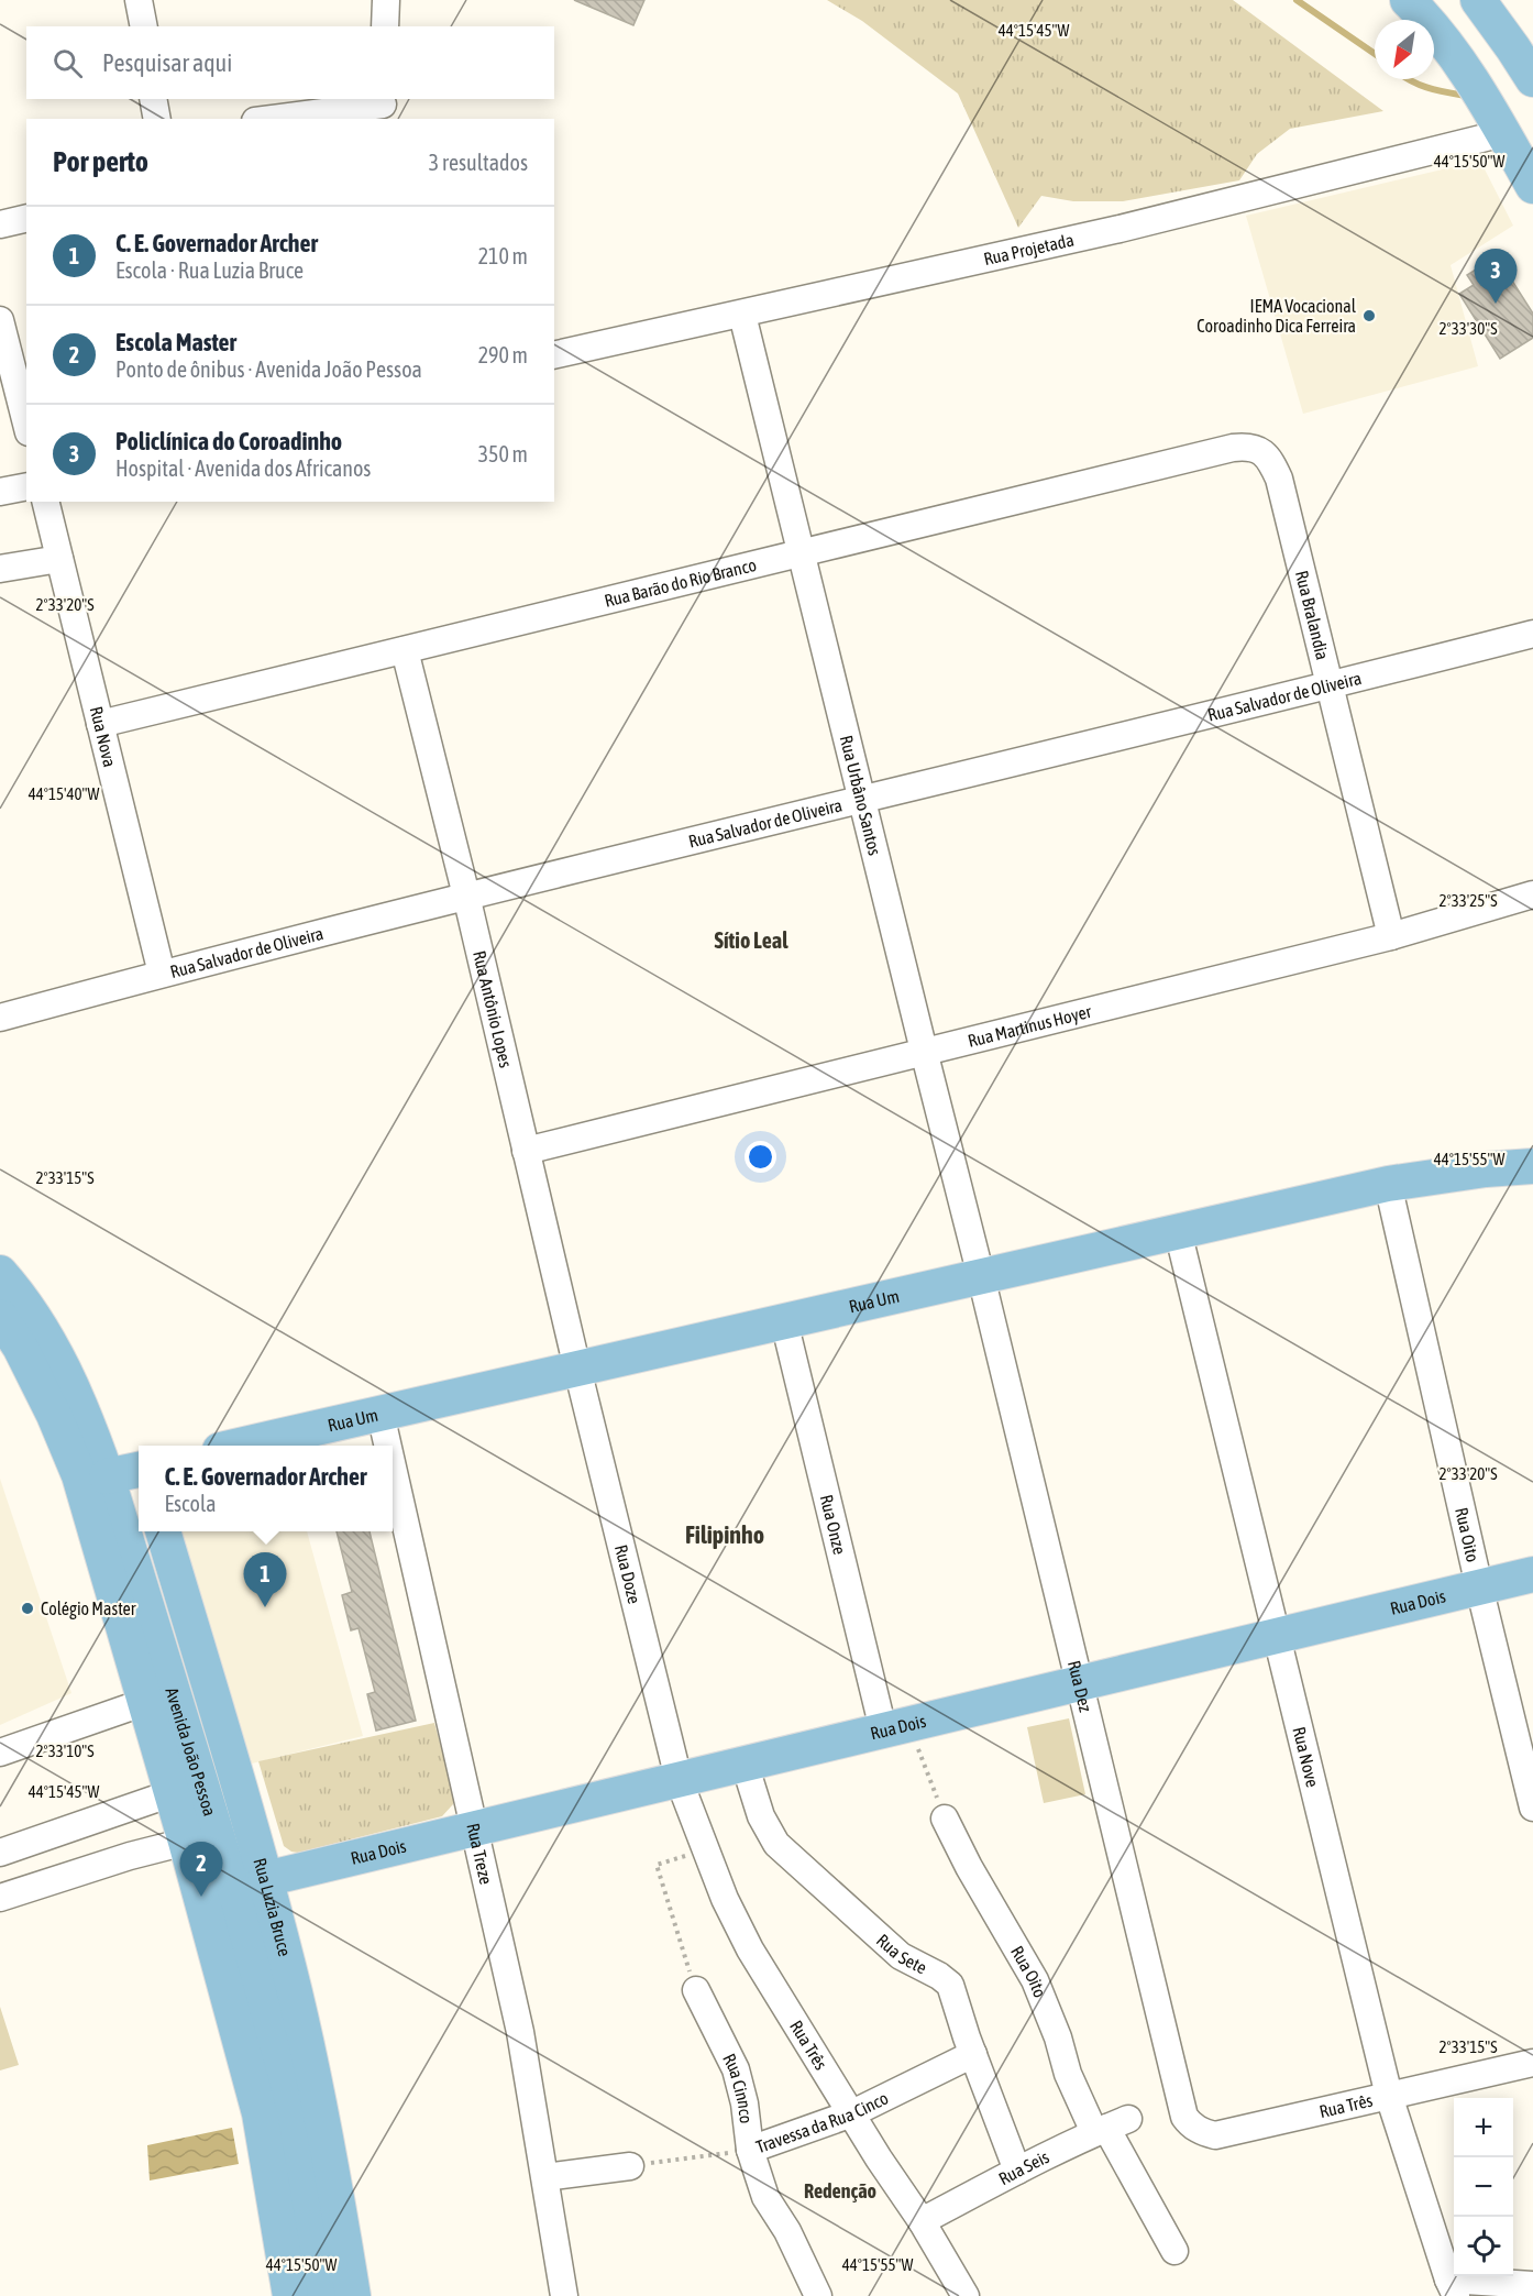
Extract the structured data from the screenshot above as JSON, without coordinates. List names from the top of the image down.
{
  "streets": {
    "main road": [
      "Rua Um",
      "Rua Dois",
      "Avenida João Pessoa",
      "Rua Luzia Bruce"
    ],
    "street": [
      "Rua Projetada",
      "Rua Barão do Rio Branco",
      "Rua Bralandia",
      "Rua Salvador de Oliveira",
      "Rua Nova",
      "Rua Urbâno Santos",
      "Rua Antônio Lopes",
      "Rua Martinus Hoyer",
      "Rua Onze",
      "Rua Oito",
      "Rua Doze",
      "Rua Dez",
      "Rua Nove",
      "Rua Treze",
      "Rua Sete",
      "Rua Três",
      "Rua Cinnco",
      "Travessa da Rua Cinco",
      "Rua Seis"
    ]
  },
  "crossings": [
    ["Rua Projetada", "Rua Urbâno Santos"],
    ["Rua Barão do Rio Branco", "Rua Bralandia"],
    ["Rua Barão do Rio Branco", "Rua Nova"],
    ["Rua Barão do Rio Branco", "Rua Urbâno Santos"],
    ["Rua Barão do Rio Branco", "Rua Antônio Lopes"],
    ["Rua Bralandia", "Rua Salvador de Oliveira"],
    ["Rua Bralandia", "Rua Martinus Hoyer"],
    ["Rua Salvador de Oliveira", "Rua Nova"],
    ["Rua Salvador de Oliveira", "Rua Urbâno Santos"],
    ["Rua Salvador de Oliveira", "Rua Antônio Lopes"],
    ["Rua Urbâno Santos", "Rua Martinus Hoyer"],
    ["Rua Urbâno Santos", "Rua Um"],
    ["Rua Urbâno Santos", "Rua Dez"],
    ["Rua Antônio Lopes", "Rua Martinus Hoyer"],
    ["Rua Antônio Lopes", "Rua Um"],
    ["Rua Antônio Lopes", "Rua Doze"],
    ["Rua Um", "Rua Onze"],
    ["Rua Um", "Rua Oito"],
    ["Rua Um", "Rua Doze"],
    ["Rua Um", "Rua Dez"],
    ["Rua Um", "Rua Nove"],
    ["Rua Um", "Rua Treze"],
    ["Rua Onze", "Rua Dois"],
    ["Rua Oito", "Rua Dois"],
    ["Rua Oito", "Rua Seis"],
    ["Rua Doze", "Rua Dois"],
    ["Rua Doze", "Rua Três"],
    ["Rua Dois", "Rua Dez"],
    ["Rua Dois", "Rua Nove"],
    ["Rua Dois", "Rua Treze"],
    ["Rua Dois", "Rua Luzia Bruce"],
    ["Rua Dois", "Rua Sete"],
    ["Rua Dois", "Rua Três"],
    ["Rua Dez", "Rua Três"],
    ["Rua Nove", "Rua Três"],
    ["Rua Sete", "Travessa da Rua Cinco"],
    ["Rua Sete", "Rua Seis"],
    ["Rua Três", "Travessa da Rua Cinco"],
    ["Rua Três", "Rua Seis"],
    ["Rua Cinnco", "Travessa da Rua Cinco"]
  ],
  "districts": ["Sítio Leal", "Filipinho", "Redenção"],
  "places": ["IEMA Vocacional Coroadinho Dica Ferreira", "Colégio Master"],
  "north": "bottom left",
  "page": {
    "search": "Pesquisar aqui",
    "heading": ["Por perto", "3 resultados"],
    "list": [
      {
        "mark": "1",
        "name": "C. E. Governador Archer",
        "note": "Escola · Rua Luzia Bruce",
        "value": "210 m"
      },
      {
        "mark": "2",
        "name": "Escola Master",
        "note": "Ponto de ônibus · Avenida João Pessoa",
        "value": "290 m"
      },
      {
        "mark": "3",
        "name": "Policlínica do Coroadinho",
        "note": "Hospital · Avenida dos Africanos",
        "value": "350 m"
      }
    ],
    "pins": ["3", "1", "2"],
    "popup": ["C. E. Governador Archer", "Escola"],
    "map_buttons": ["+", "−"]
  },
  "coordinates": [
    "44°15'45\"W",
    "44°15'50\"W",
    "2°33'30\"S",
    "2°33'20\"S",
    "44°15'40\"W",
    "2°33'25\"S",
    "44°15'55\"W",
    "2°33'15\"S",
    "2°33'10\"S"
  ]
}
